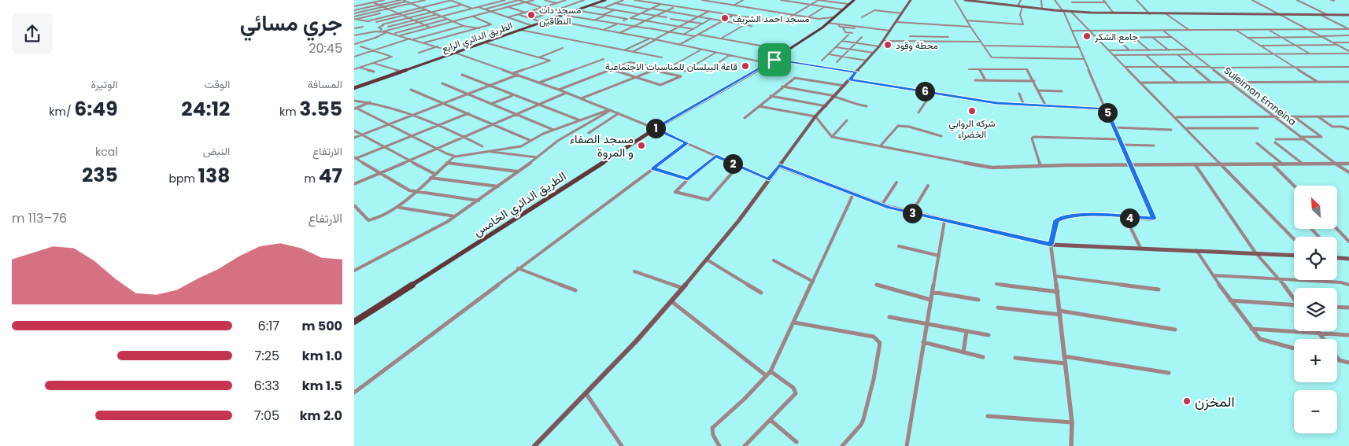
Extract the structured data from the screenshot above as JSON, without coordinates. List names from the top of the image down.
{
  "streets": {
    "main road": ["الطريق الدائري الرابع", "الطريق الدائري الخامس"],
    "street": ["Suleiman Emneina"]
  },
  "places": [
    "مسجد دات النطاقين",
    "مسجد احمد الشريف",
    "جامع الشكر",
    "محطة وقود",
    "قاعة البيلسان للمناسبات الاجتماعية",
    "شركه الروابي الخضراء",
    "مسجد الصفاء و المروة",
    "المخزن"
  ],
  "north": "top left",
  "page": {
    "heading": ["جري مسائي", "20:45"],
    "stats": [
      ["المسافة", "3.55 km"],
      ["الوقت", "24:12"],
      ["الوتيرة", "6:49 /km"],
      ["الارتفاع", "47 m"],
      ["النبض", "138 bpm"],
      ["kcal", "235"]
    ],
    "pins": [
      "6",
      "5",
      "1",
      "2",
      "3",
      "4"
    ],
    "map_buttons": ["+", "−"],
    "chart": ["الارتفاع", "76–113 m"],
    "list": [
      {
        "name": "500 m",
        "note": "6:17"
      },
      {
        "name": "1.0 km",
        "note": "7:25"
      },
      {
        "name": "1.5 km",
        "note": "6:33"
      },
      {
        "name": "2.0 km",
        "note": "7:05"
      }
    ]
  }
}
